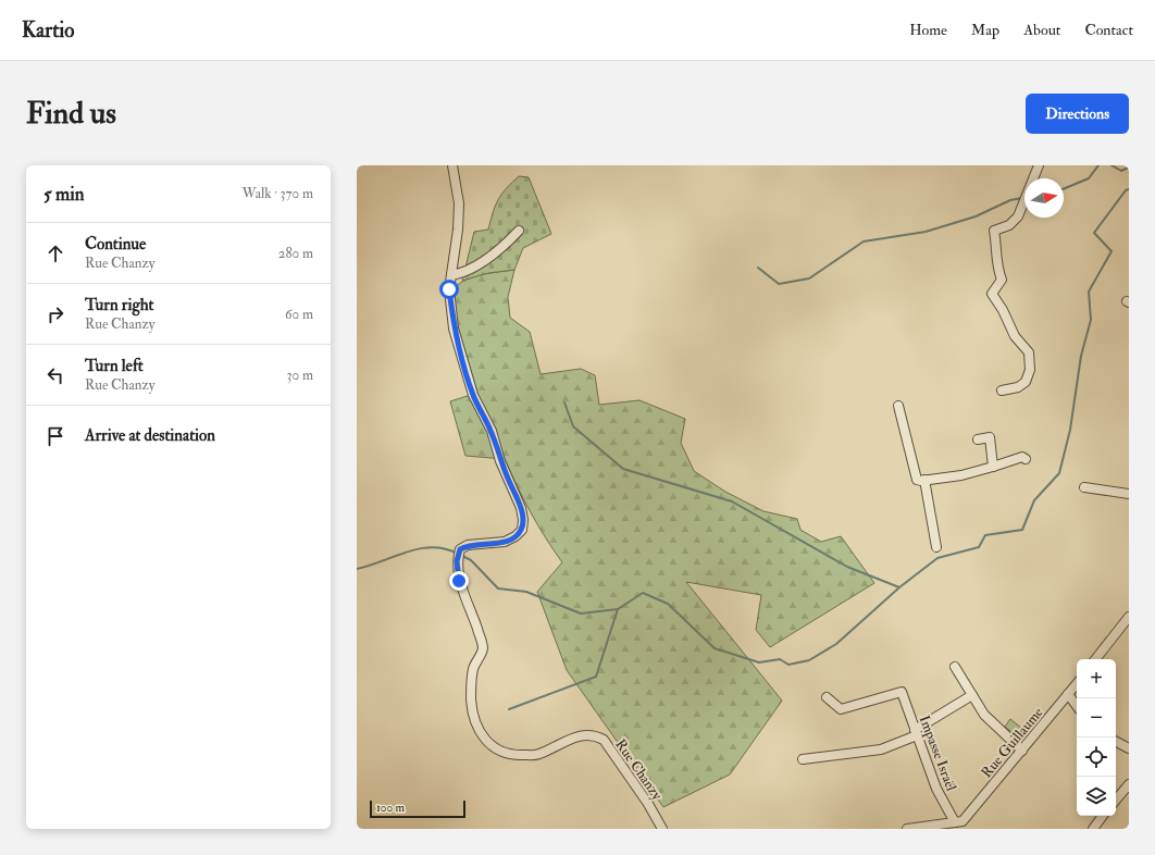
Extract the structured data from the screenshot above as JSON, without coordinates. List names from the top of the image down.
{
  "streets": {
    "street": ["Rue Guillaume", "Impasse Israël", "Rue Chanzy"]
  },
  "crossings": [
    ["Rue Guillaume", "Impasse Israël"]
  ],
  "scale_bar": "100 m",
  "north": "right",
  "page": {
    "header": "Kartio",
    "nav": [
      "Home",
      "Map",
      "About",
      "Contact"
    ],
    "buttons": "Directions",
    "title": "Find us",
    "heading": ["5 min", "Walk · 370 m"],
    "list": [
      ["Continue", "Rue Chanzy", "280 m"],
      ["Turn right", "Rue Chanzy", "60 m"],
      ["Turn left", "Rue Chanzy", "30 m"],
      "Arrive at destination"
    ],
    "map_buttons": ["+", "−"],
    "scale": "100 m"
  }
}
